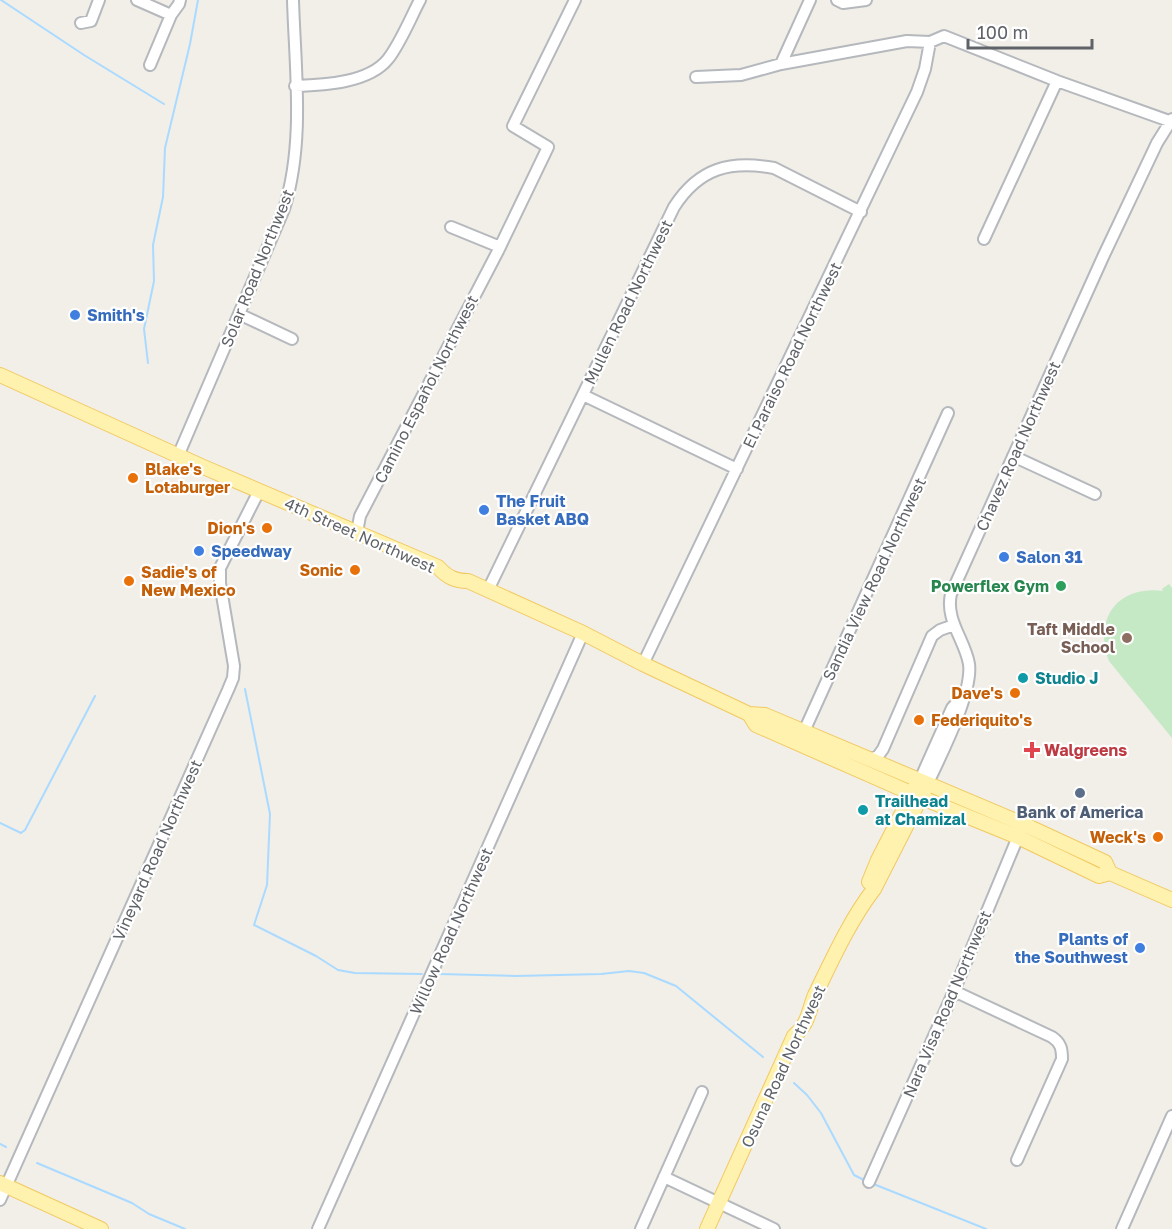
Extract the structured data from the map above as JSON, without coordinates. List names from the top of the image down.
{
  "streets": {
    "main road": ["4th Street Northwest", "Osuna Road Northwest"],
    "street": [
      "Solar Road Northwest",
      "Mullen Road Northwest",
      "El Paraiso Road Northwest",
      "Camino Español Northwest",
      "Chavez Road Northwest",
      "Sandia View Road Northwest",
      "Vineyard Road Northwest",
      "Willow Road Northwest",
      "Nara Visa Road Northwest"
    ]
  },
  "crossings": [
    ["Solar Road Northwest", "4th Street Northwest"],
    ["Mullen Road Northwest", "El Paraiso Road Northwest"],
    ["Mullen Road Northwest", "4th Street Northwest"],
    ["Camino Español Northwest", "4th Street Northwest"],
    ["Chavez Road Northwest", "Osuna Road Northwest"],
    ["4th Street Northwest", "Vineyard Road Northwest"]
  ],
  "places": {
    "other": [
      "Smith's",
      "Blake's Lotaburger",
      "The Fruit Basket ABQ",
      "Dion's",
      "Speedway",
      "Salon 31",
      "Sonic",
      "Sadie's of New Mexico",
      "Powerflex Gym",
      "Taft Middle School",
      "Studio J",
      "Dave's",
      "Federiquito's",
      "Bank of America",
      "Trailhead at Chamizal",
      "Weck's",
      "Plants of the Southwest"
    ],
    "health": ["Walgreens"]
  },
  "scale_bar": "100 m"
}
